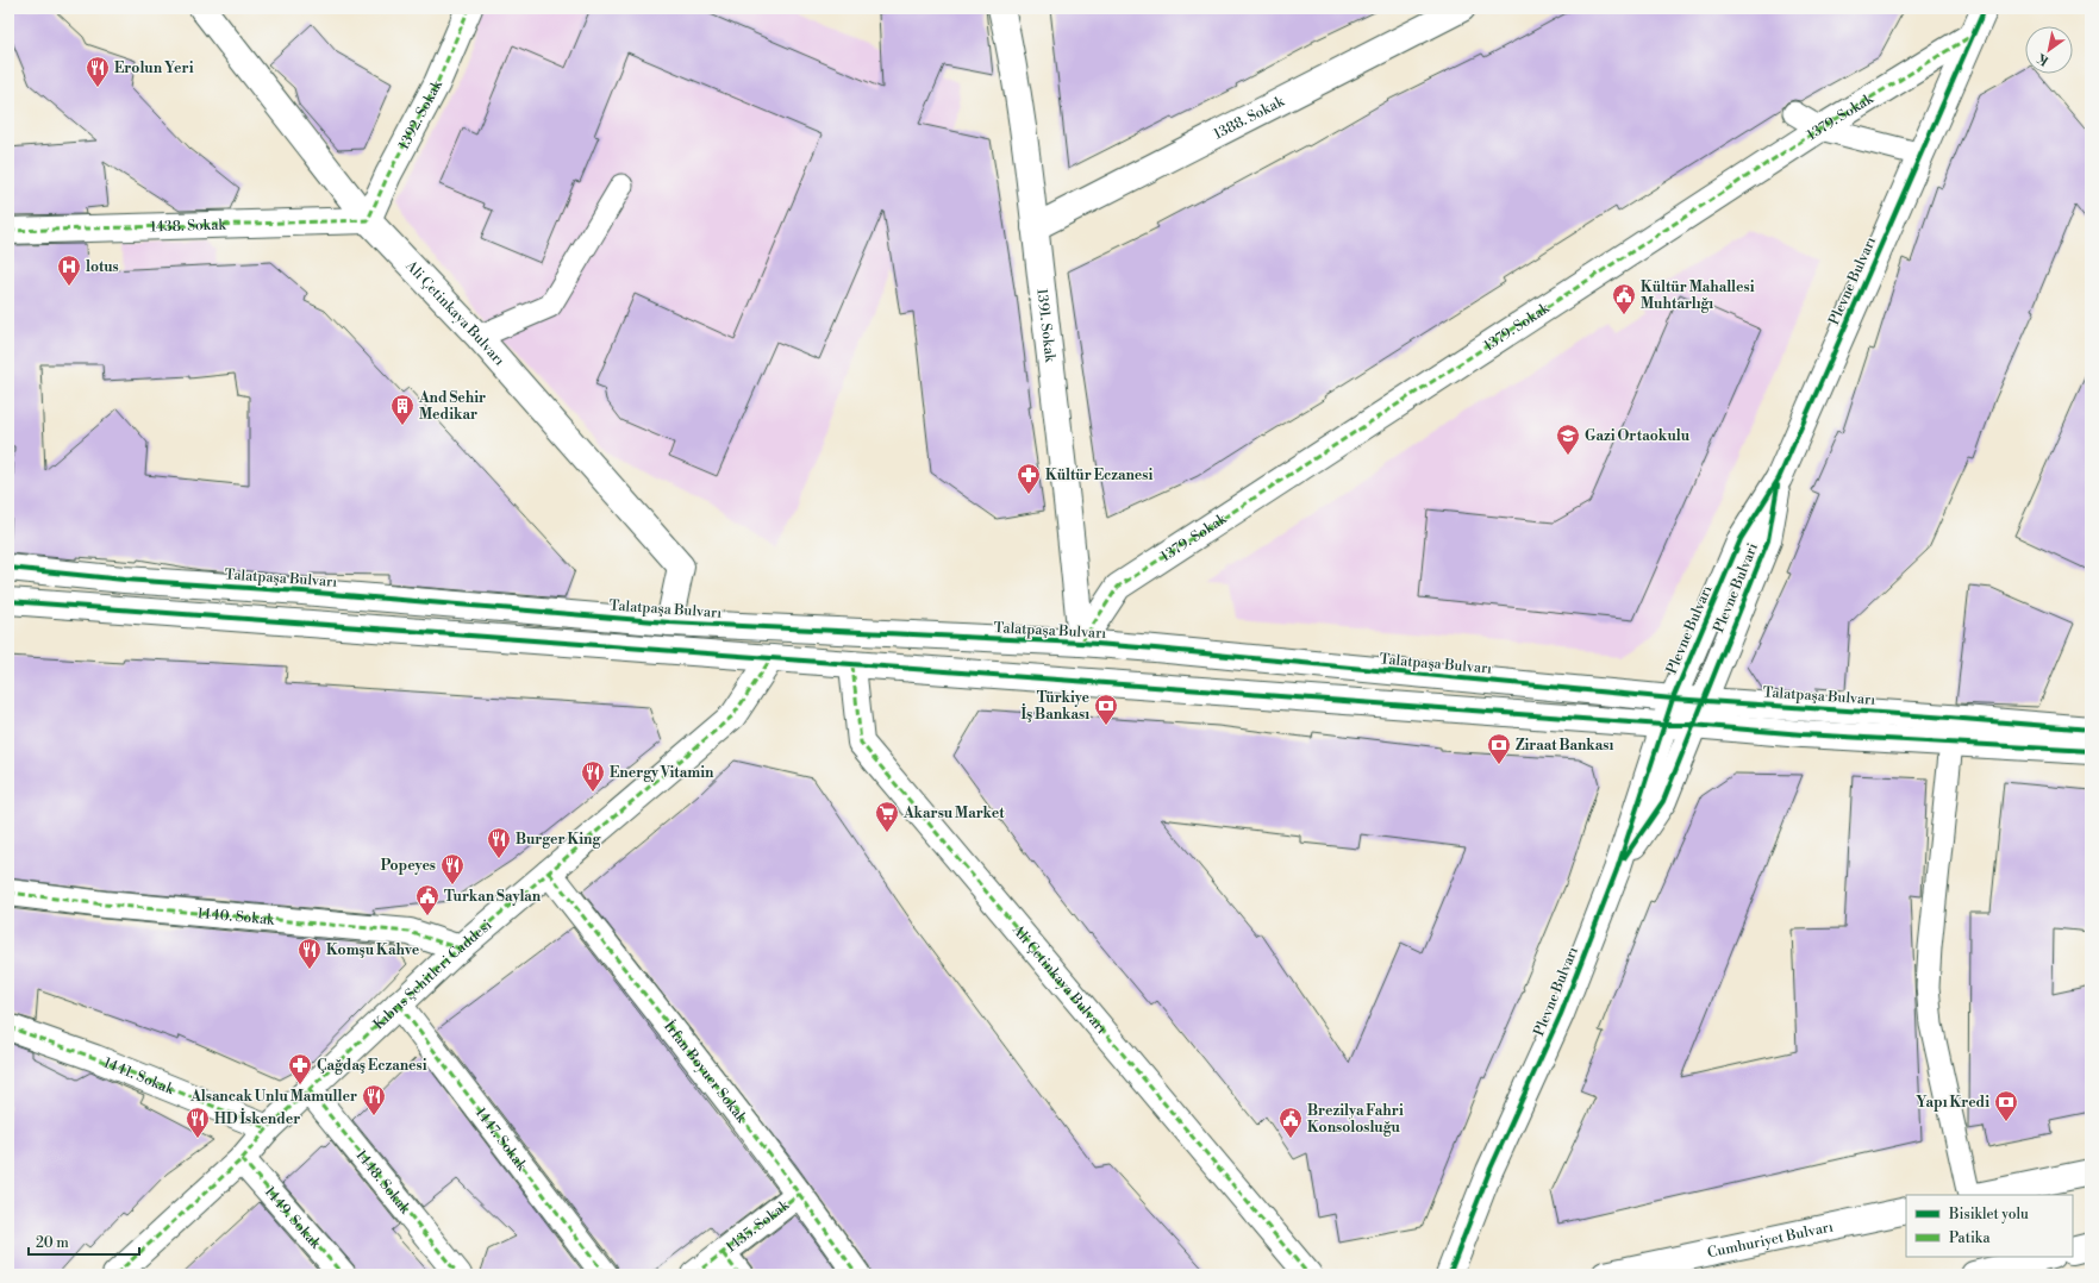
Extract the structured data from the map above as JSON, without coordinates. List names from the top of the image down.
{
  "streets": {
    "street": [
      "1392. Sokak",
      "1388. Sokak",
      "1379. Sokak",
      "1438. Sokak",
      "Plevne Bulvarı",
      "Ali Çetinkaya Bulvarı",
      "1391. Sokak",
      "Talatpaşa Bulvarı",
      "Plevne Bulvari",
      "1440. Sokak",
      "Kıbrıs Şehitleri Caddesi",
      "İrfan Boyuer Sokak",
      "1441. Sokak",
      "1447. Sokak",
      "1448. Sokak",
      "1449. Sokak",
      "1435. Sokak",
      "Cumhuriyet Bulvarı"
    ]
  },
  "crossings": [
    ["1392. Sokak", "1438. Sokak"],
    ["1392. Sokak", "Ali Çetinkaya Bulvarı"],
    ["1388. Sokak", "1391. Sokak"],
    ["1379. Sokak", "Plevne Bulvarı"],
    ["1379. Sokak", "1391. Sokak"],
    ["1379. Sokak", "Talatpaşa Bulvarı"],
    ["1438. Sokak", "Ali Çetinkaya Bulvarı"],
    ["Plevne Bulvarı", "Talatpaşa Bulvarı"],
    ["Plevne Bulvarı", "Plevne Bulvari"],
    ["Ali Çetinkaya Bulvarı", "Talatpaşa Bulvarı"],
    ["1391. Sokak", "Talatpaşa Bulvarı"],
    ["Talatpaşa Bulvarı", "Plevne Bulvari"],
    ["1440. Sokak", "Kıbrıs Şehitleri Caddesi"],
    ["Kıbrıs Şehitleri Caddesi", "İrfan Boyuer Sokak"],
    ["Kıbrıs Şehitleri Caddesi", "1441. Sokak"],
    ["Kıbrıs Şehitleri Caddesi", "1447. Sokak"],
    ["Kıbrıs Şehitleri Caddesi", "1448. Sokak"],
    ["Kıbrıs Şehitleri Caddesi", "1449. Sokak"],
    ["İrfan Boyuer Sokak", "1435. Sokak"]
  ],
  "places": {
    "restaurant": [
      "Erolun Yeri",
      "Energy Vitamin",
      "Burger King",
      "Popeyes",
      "Komşu Kahve",
      "Alsancak Unlu Mamuller",
      "HD İskender"
    ],
    "hospital": ["lotus"],
    "public building": ["Kültür Mahallesi Muhtarlığı", "Turkan Saylan", "Brezilya Fahri Konsolosluğu"],
    "building": ["And Sehir Medikar"],
    "school or university": ["Gazi Ortaokulu"],
    "pharmacy": ["Kültür Eczanesi", "Çağdaş Eczanesi"],
    "bank": ["Türkiye İş Bankası", "Ziraat Bankası", "Yapı Kredi"],
    "supermarket": ["Akarsu Market"]
  },
  "legend": ["Bisiklet yolu", "Patika"],
  "scale_bar": "20 m",
  "north": "bottom left"
}
